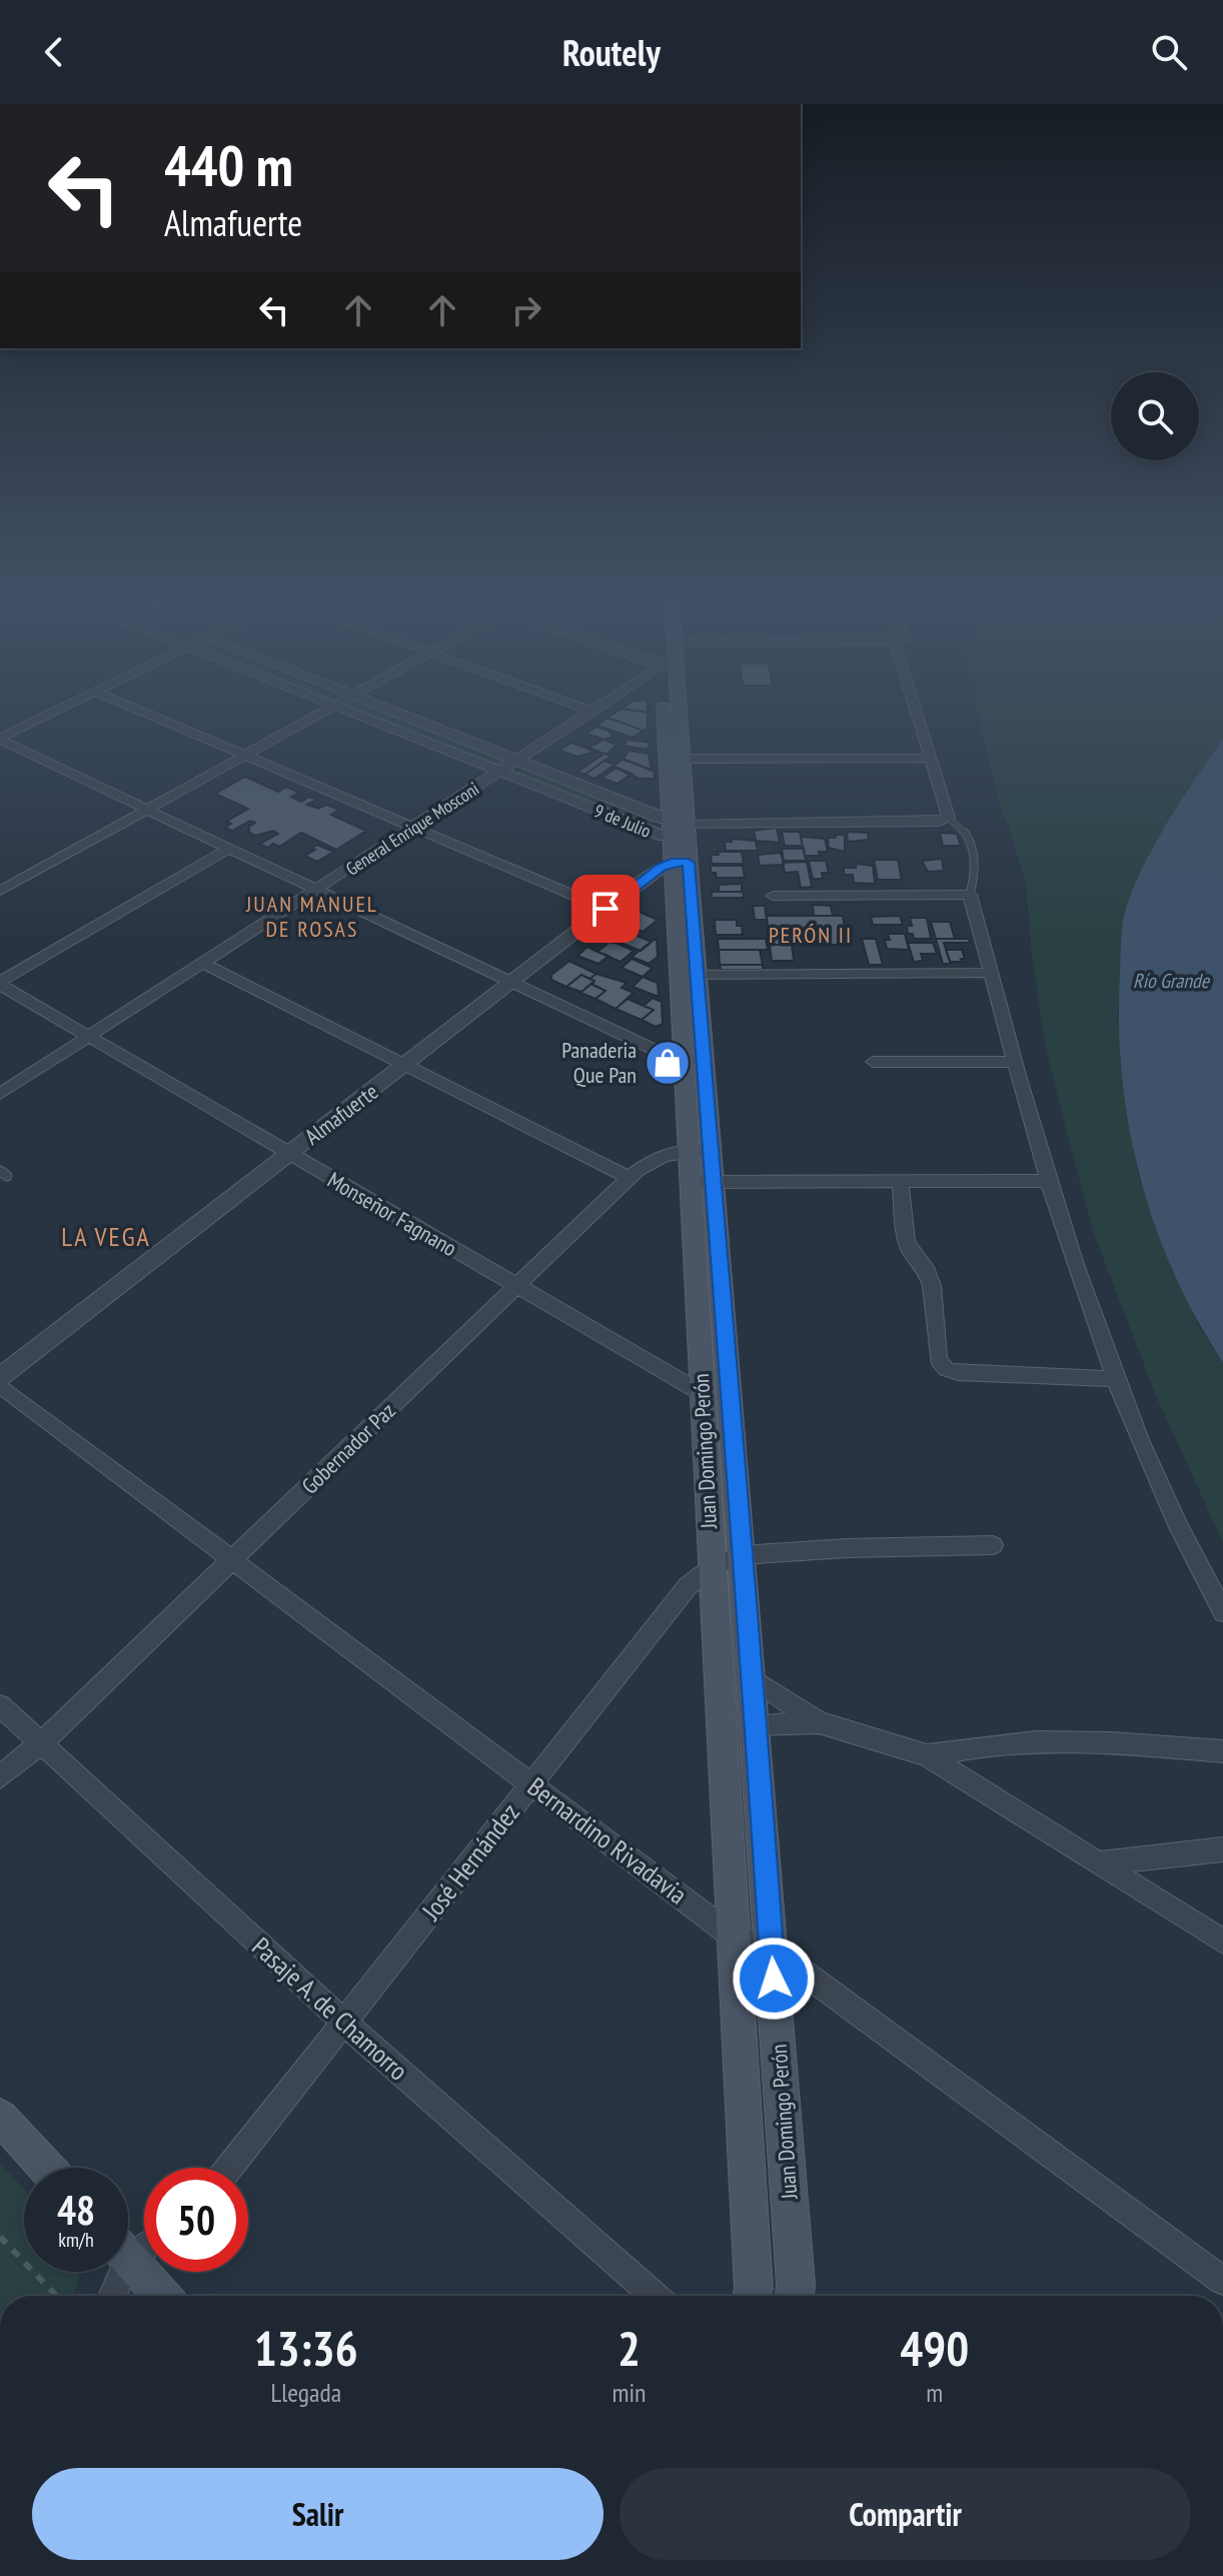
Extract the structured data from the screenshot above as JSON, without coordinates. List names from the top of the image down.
{
  "streets": {
    "main road": ["Juan Domingo Perón"],
    "street": [
      "9 de Julio",
      "General Enrique Mosconi",
      "Almafuerte",
      "Monseñor Fagnano",
      "Gobernador Paz",
      "Bernardino Rivadavia",
      "José Hernández",
      "Pasaje A. de Chamorro"
    ]
  },
  "crossings": [
    ["9 de Julio", "General Enrique Mosconi"],
    ["9 de Julio", "Juan Domingo Perón"],
    ["General Enrique Mosconi", "Monseñor Fagnano"],
    ["Almafuerte", "Monseñor Fagnano"],
    ["Almafuerte", "Juan Domingo Perón"],
    ["Monseñor Fagnano", "Gobernador Paz"],
    ["Monseñor Fagnano", "Juan Domingo Perón"],
    ["Gobernador Paz", "Juan Domingo Perón"],
    ["Gobernador Paz", "Bernardino Rivadavia"],
    ["Gobernador Paz", "Pasaje A. de Chamorro"],
    ["Juan Domingo Perón", "Bernardino Rivadavia"],
    ["Juan Domingo Perón", "José Hernández"],
    ["Bernardino Rivadavia", "José Hernández"],
    ["José Hernández", "Pasaje A. de Chamorro"]
  ],
  "districts": ["JUAN MANUEL DE ROSAS", "PERÓN II", "LA VEGA"],
  "water": ["Río Grande"],
  "places": {
    "shop": ["Panaderia Que Pan"]
  },
  "page": {
    "header": "Routely",
    "turn": ["440 m", "Almafuerte"],
    "speed": "48 km/h",
    "limit": "50",
    "eta": [
      "13:36",
      "Llegada",
      "2",
      "min",
      "490",
      "m"
    ],
    "buttons": ["Salir", "Compartir"]
  }
}
